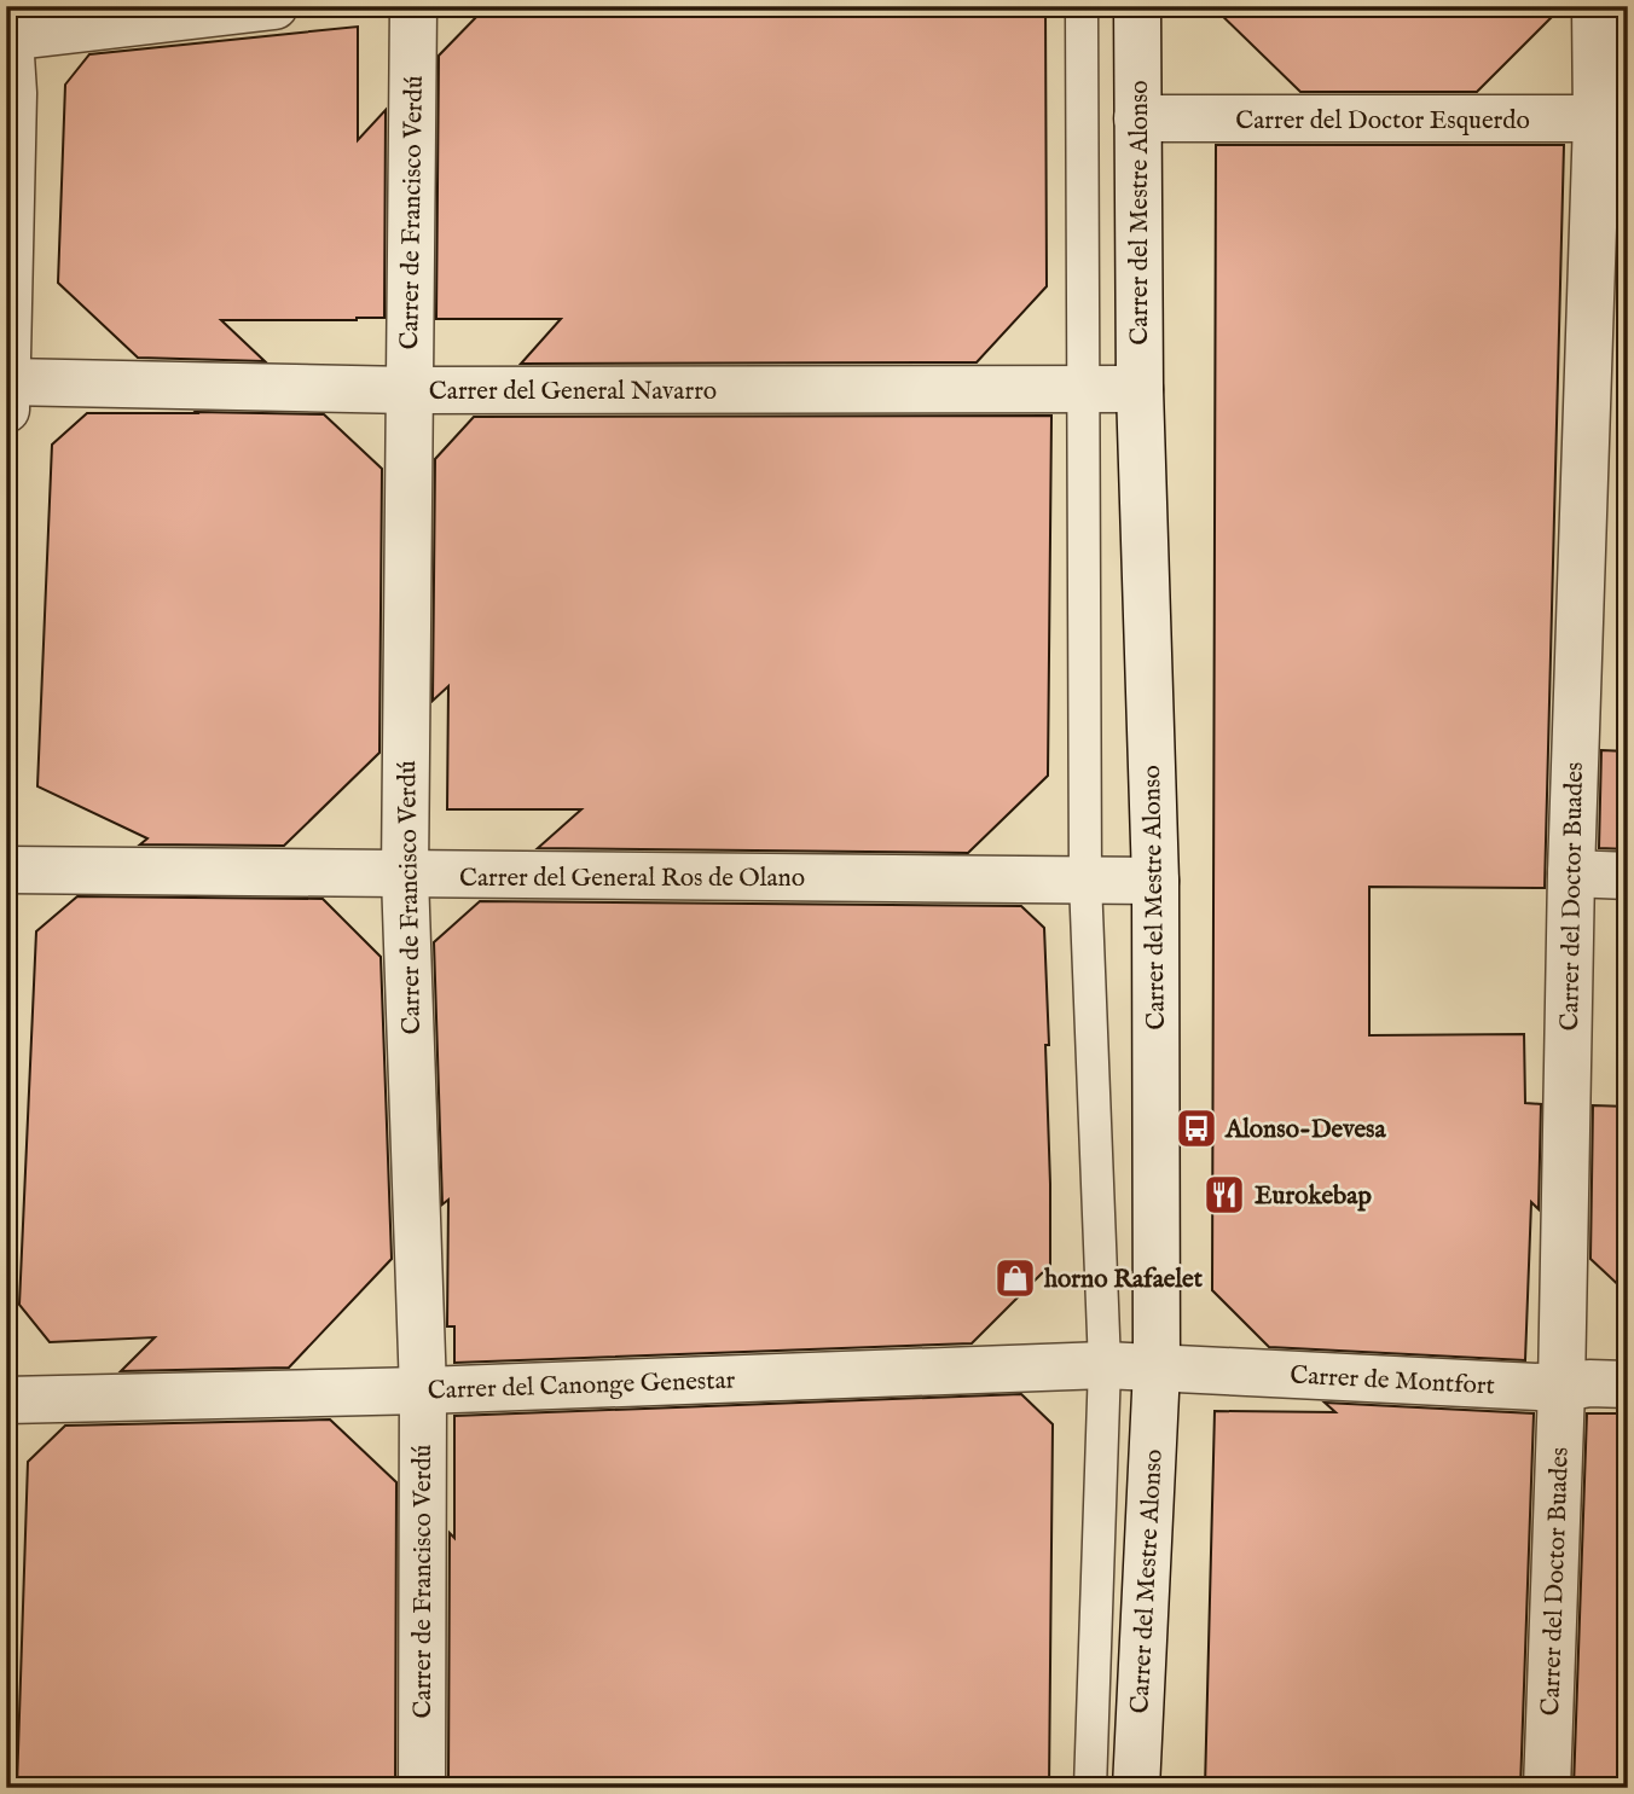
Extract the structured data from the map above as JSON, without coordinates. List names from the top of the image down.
{
  "streets": {
    "street": [
      "Carrer del Doctor Esquerdo",
      "Carrer de Francisco Verdú",
      "Carrer del Mestre Alonso",
      "Carrer del General Navarro",
      "Carrer del General Ros de Olano",
      "Carrer del Doctor Buades",
      "Carrer de Montfort",
      "Carrer del Canonge Genestar"
    ]
  },
  "crossings": [
    ["Carrer del Doctor Esquerdo", "Carrer del Mestre Alonso"],
    ["Carrer del Doctor Esquerdo", "Carrer del Doctor Buades"],
    ["Carrer de Francisco Verdú", "Carrer del General Navarro"],
    ["Carrer de Francisco Verdú", "Carrer del General Ros de Olano"],
    ["Carrer de Francisco Verdú", "Carrer del Canonge Genestar"],
    ["Carrer del Mestre Alonso", "Carrer del General Navarro"],
    ["Carrer del Mestre Alonso", "Carrer del General Ros de Olano"],
    ["Carrer del Mestre Alonso", "Carrer de Montfort"],
    ["Carrer del Mestre Alonso", "Carrer del Canonge Genestar"],
    ["Carrer del Doctor Buades", "Carrer de Montfort"],
    ["Carrer de Montfort", "Carrer del Canonge Genestar"]
  ],
  "places": {
    "bus stop": ["Alonso-Devesa"],
    "restaurant": ["Eurokebap"],
    "shop": ["horno Rafaelet"]
  }
}
